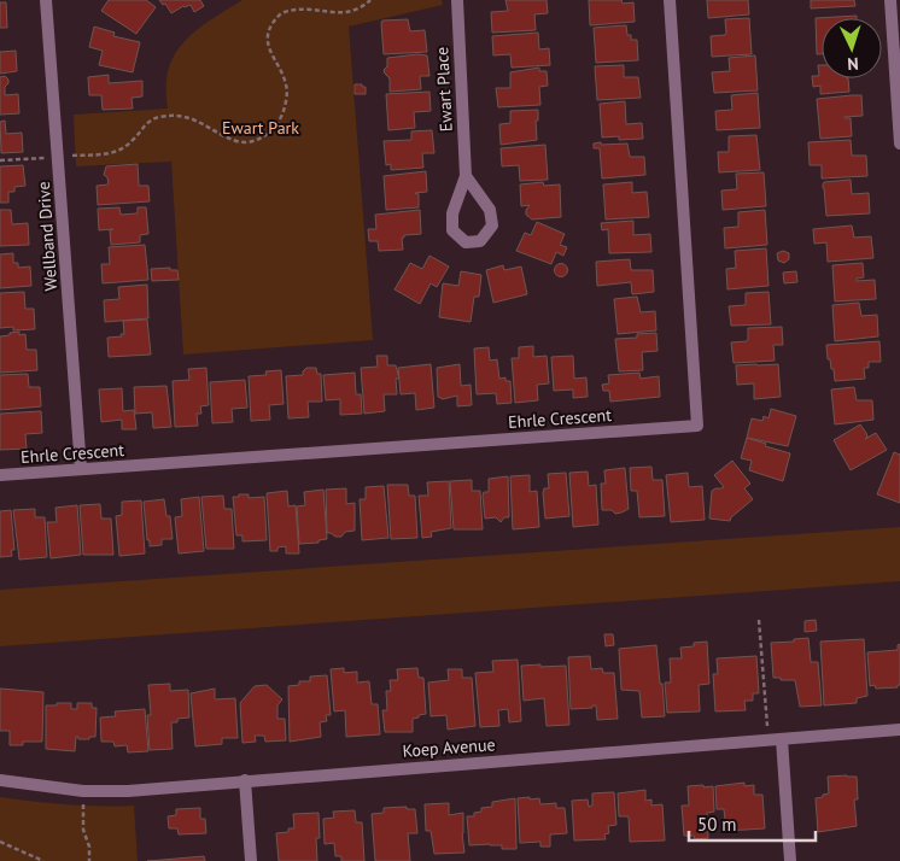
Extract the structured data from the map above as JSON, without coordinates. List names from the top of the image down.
{
  "streets": {
    "street": [
      "Ewart Place",
      "Wellband Drive",
      "Ehrle Crescent",
      "Koep Avenue"
    ]
  },
  "crossings": [
    ["Wellband Drive", "Ehrle Crescent"]
  ],
  "parks": ["Ewart Park"],
  "scale_bar": "50 m",
  "north": "bottom"
}
